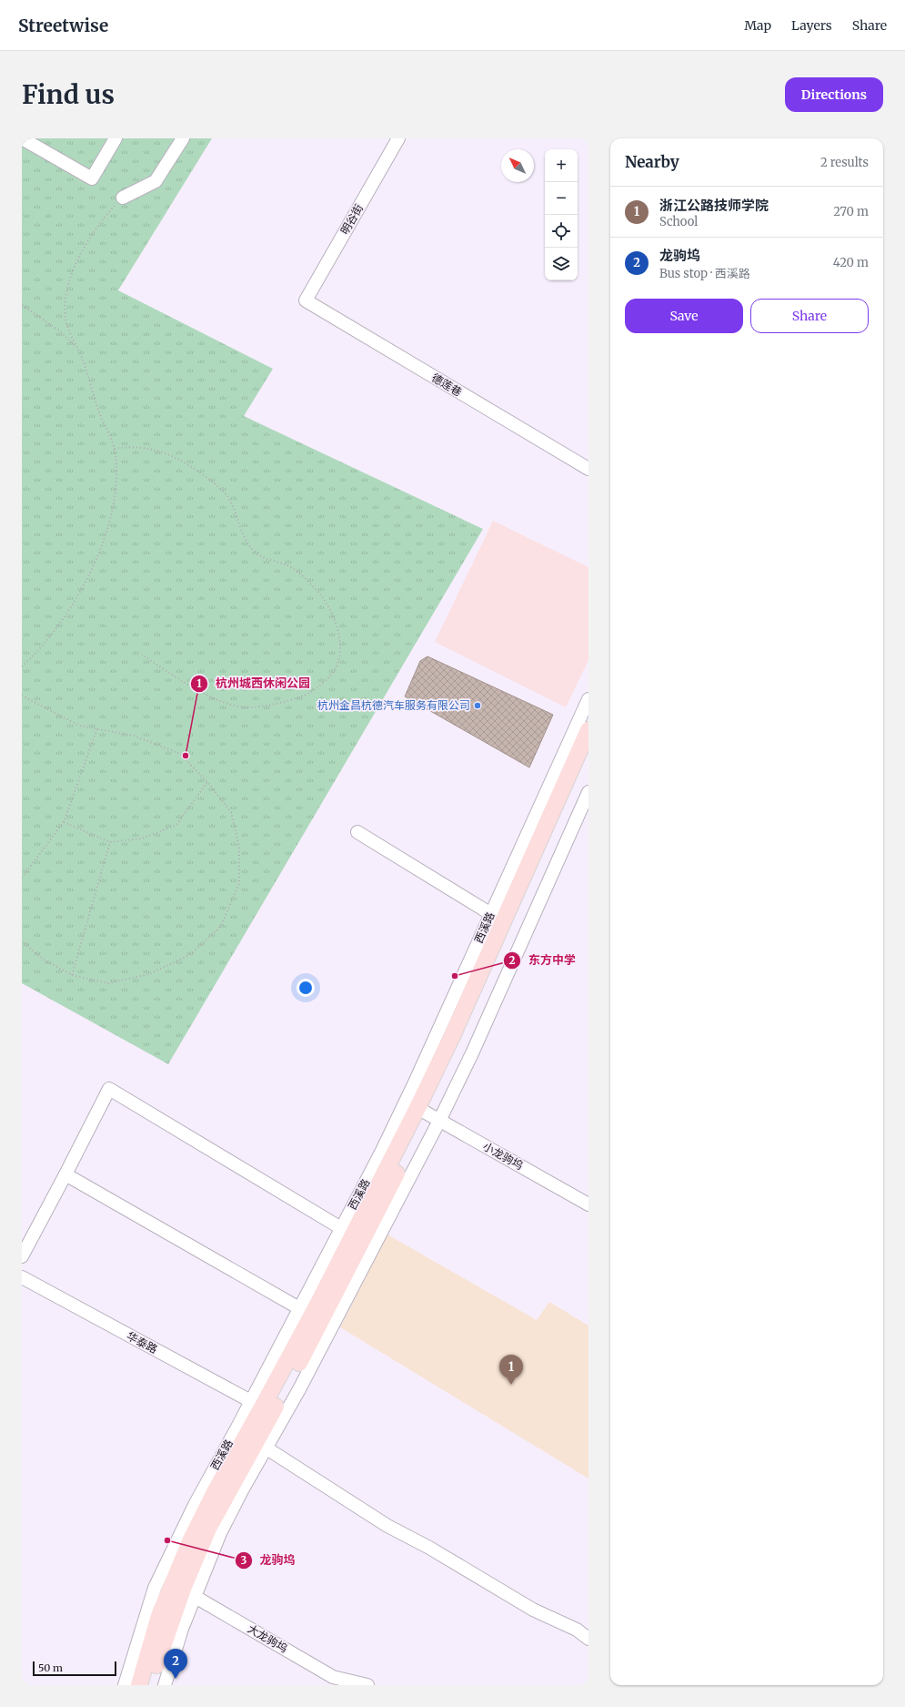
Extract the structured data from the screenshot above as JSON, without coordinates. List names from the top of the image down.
{
  "streets": {
    "main road": ["西溪路"],
    "street": [
      "明谷街",
      "德莲巷",
      "小龙驹坞",
      "华泰路",
      "大龙驹坞"
    ]
  },
  "crossings": [
    ["明谷街", "德莲巷"],
    ["西溪路", "小龙驹坞"],
    ["西溪路", "华泰路"],
    ["西溪路", "大龙驹坞"]
  ],
  "places": [
    "杭州金昌杭德汽车服务有限公司",
    "杭州城西休闲公园",
    "东方中学",
    "龙驹坞"
  ],
  "scale_bar": "50 m",
  "north": "top left",
  "page": {
    "header": "Streetwise",
    "nav": ["Map", "Layers", "Share"],
    "buttons": [
      "Directions",
      ["Save", "Share"]
    ],
    "title": "Find us",
    "heading": ["Nearby", "2 results"],
    "map_buttons": ["+", "−"],
    "list": [
      {
        "mark": "1",
        "name": "浙江公路技师学院",
        "note": "School",
        "value": "270 m"
      },
      {
        "mark": "2",
        "name": "龙驹坞",
        "note": "Bus stop · 西溪路",
        "value": "420 m"
      }
    ],
    "pins": ["1", "2"],
    "scale": "50 m"
  }
}
